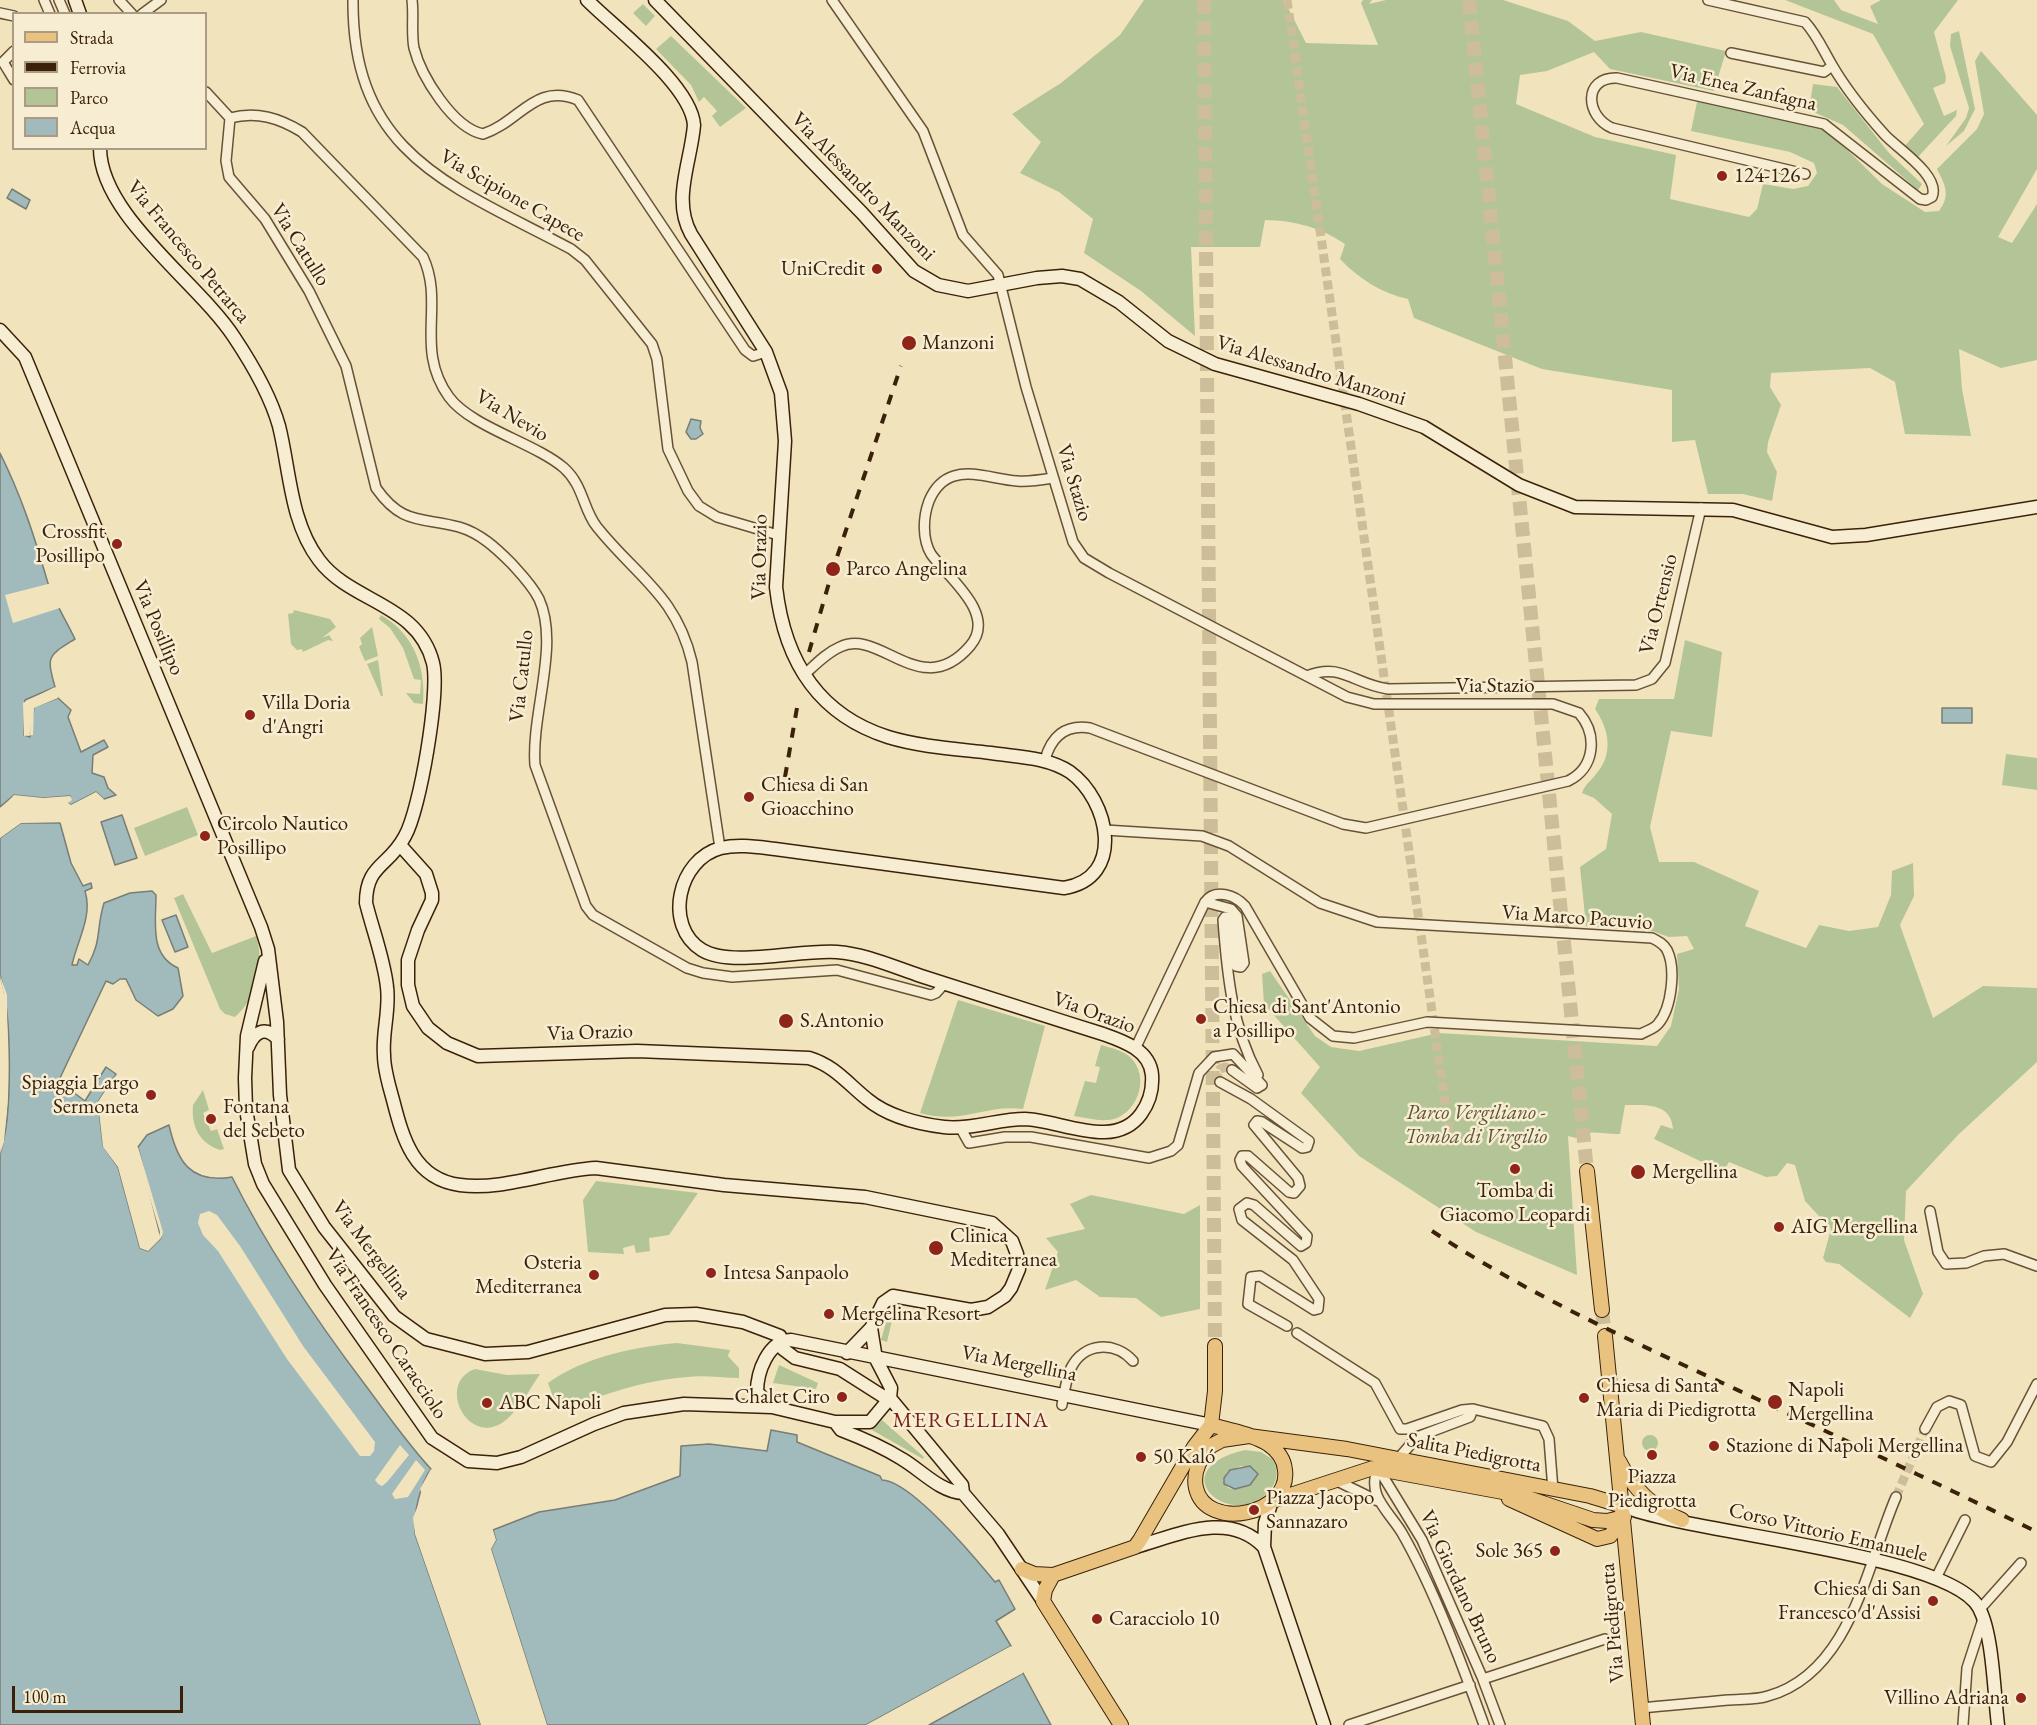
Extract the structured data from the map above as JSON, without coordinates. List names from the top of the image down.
{
  "streets": {
    "main road": [
      "Via Mergellina",
      "Via Francesco Caracciolo",
      "Salita Piedigrotta",
      "Via Piedigrotta"
    ],
    "street": [
      "Via Enea Zanfagna",
      "Via Alessandro Manzoni",
      "Via Scipione Capece",
      "Via Catullo",
      "Via Francesco Petrarca",
      "Via Nevio",
      "Via Stazio",
      "Via Orazio",
      "Via Ortensio",
      "Via Posillipo",
      "Via Marco Pacuvio",
      "Corso Vittorio Emanuele",
      "Via Giordano Bruno"
    ]
  },
  "crossings": [
    ["Via Alessandro Manzoni", "Via Stazio"],
    ["Via Alessandro Manzoni", "Via Ortensio"],
    ["Via Scipione Capece", "Via Orazio"],
    ["Via Catullo", "Via Nevio"],
    ["Via Catullo", "Via Orazio"],
    ["Via Francesco Petrarca", "Via Orazio"],
    ["Via Nevio", "Via Orazio"],
    ["Via Stazio", "Via Orazio"],
    ["Via Stazio", "Via Ortensio"],
    ["Via Orazio", "Via Marco Pacuvio"],
    ["Via Posillipo", "Via Mergellina"],
    ["Via Posillipo", "Via Francesco Caracciolo"],
    ["Via Mergellina", "Via Francesco Caracciolo"],
    ["Salita Piedigrotta", "Corso Vittorio Emanuele"],
    ["Salita Piedigrotta", "Via Giordano Bruno"],
    ["Salita Piedigrotta", "Via Piedigrotta"]
  ],
  "districts": ["MERGELLINA"],
  "parks": ["Parco Vergiliano - Tomba di Virgilio"],
  "places": [
    "124-126",
    "UniCredit",
    "Manzoni",
    "Crossfit Posillipo",
    "Parco Angelina",
    "Villa Doria d'Angri",
    "Chiesa di San Gioacchino",
    "Circolo Nautico Posillipo",
    "Chiesa di Sant'Antonio a Posillipo",
    "S.Antonio",
    "Spiaggia Largo Sermoneta",
    "Fontana del Sebeto",
    "Tomba di Giacomo Leopardi",
    "Mergellina",
    "AIG Mergellina",
    "Clinica Mediterranea",
    "Intesa Sanpaolo",
    "Osteria Mediterranea",
    "Mergelina Resort",
    "Chalet Ciro",
    "Chiesa di Santa Maria di Piedigrotta",
    "Napoli Mergellina",
    "ABC Napoli",
    "Stazione di Napoli Mergellina",
    "Piazza Piedigrotta",
    "50 Kaló",
    "Piazza Jacopo Sannazaro",
    "Sole 365",
    "Chiesa di San Francesco d'Assisi",
    "Caracciolo 10",
    "Villino Adriana"
  ],
  "legend": [
    "Strada",
    "Ferrovia",
    "Parco",
    "Acqua"
  ],
  "scale_bar": "100 m"
}
